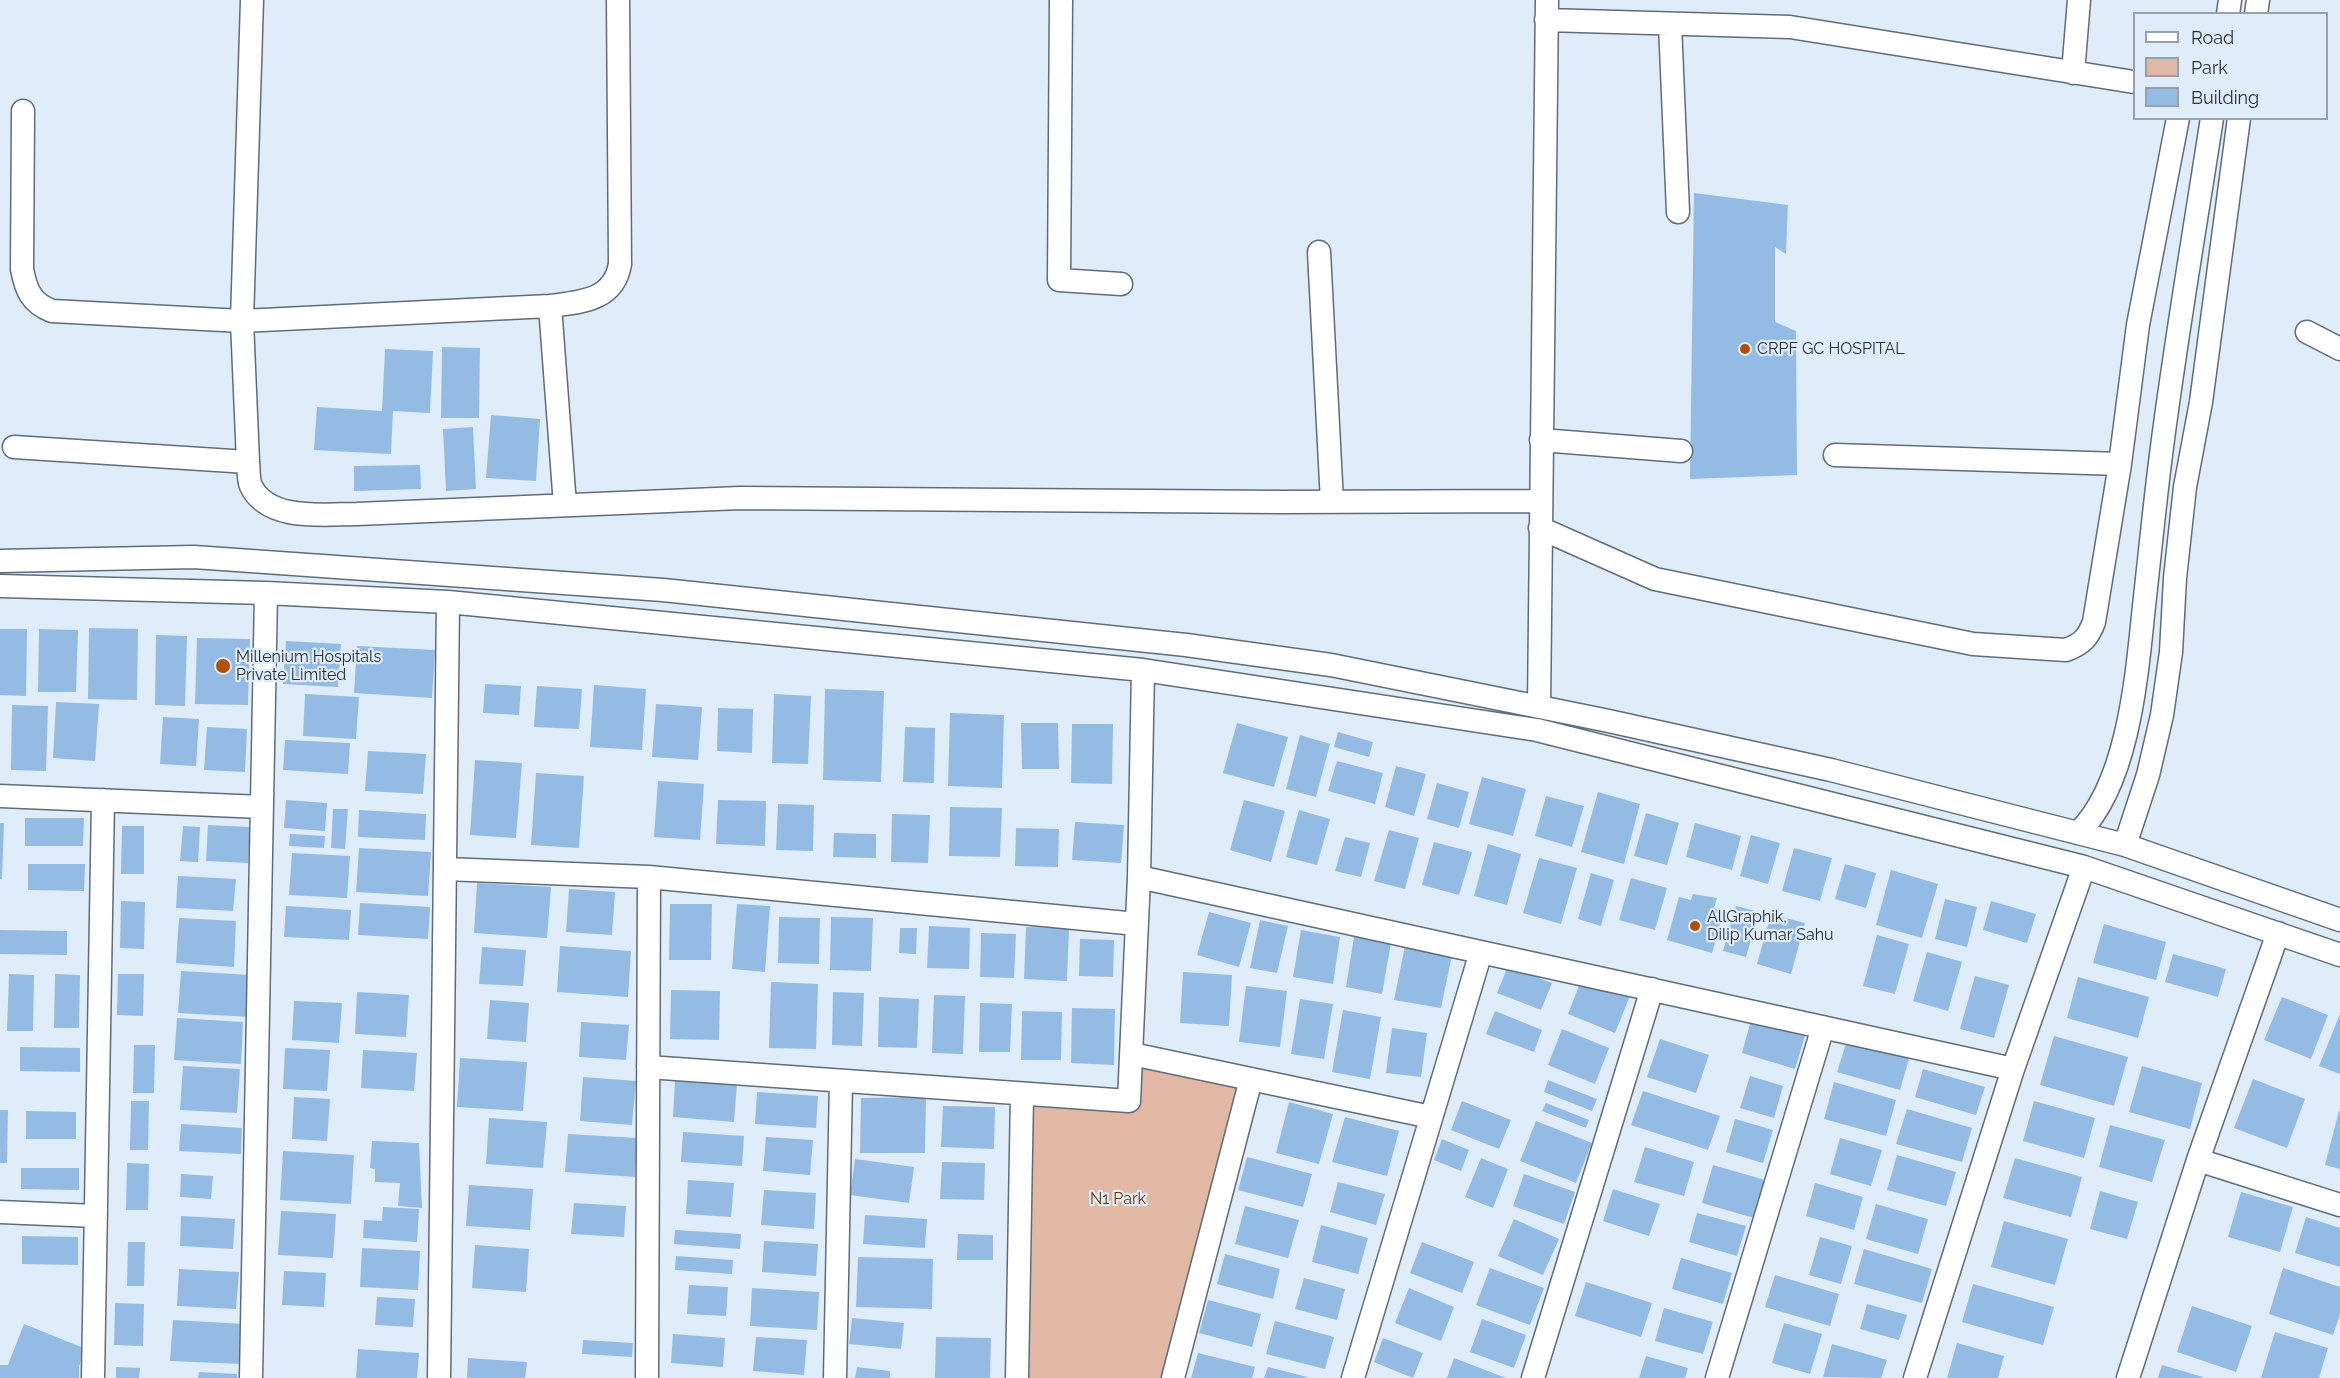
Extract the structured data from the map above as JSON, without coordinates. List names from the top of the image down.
{
  "parks": ["N1 Park"],
  "places": ["CRPF GC HOSPITAL", "Millenium Hospitals Private Limited", "AllGraphik, Dilip Kumar Sahu"],
  "legend": ["Road", "Park", "Building"]
}
